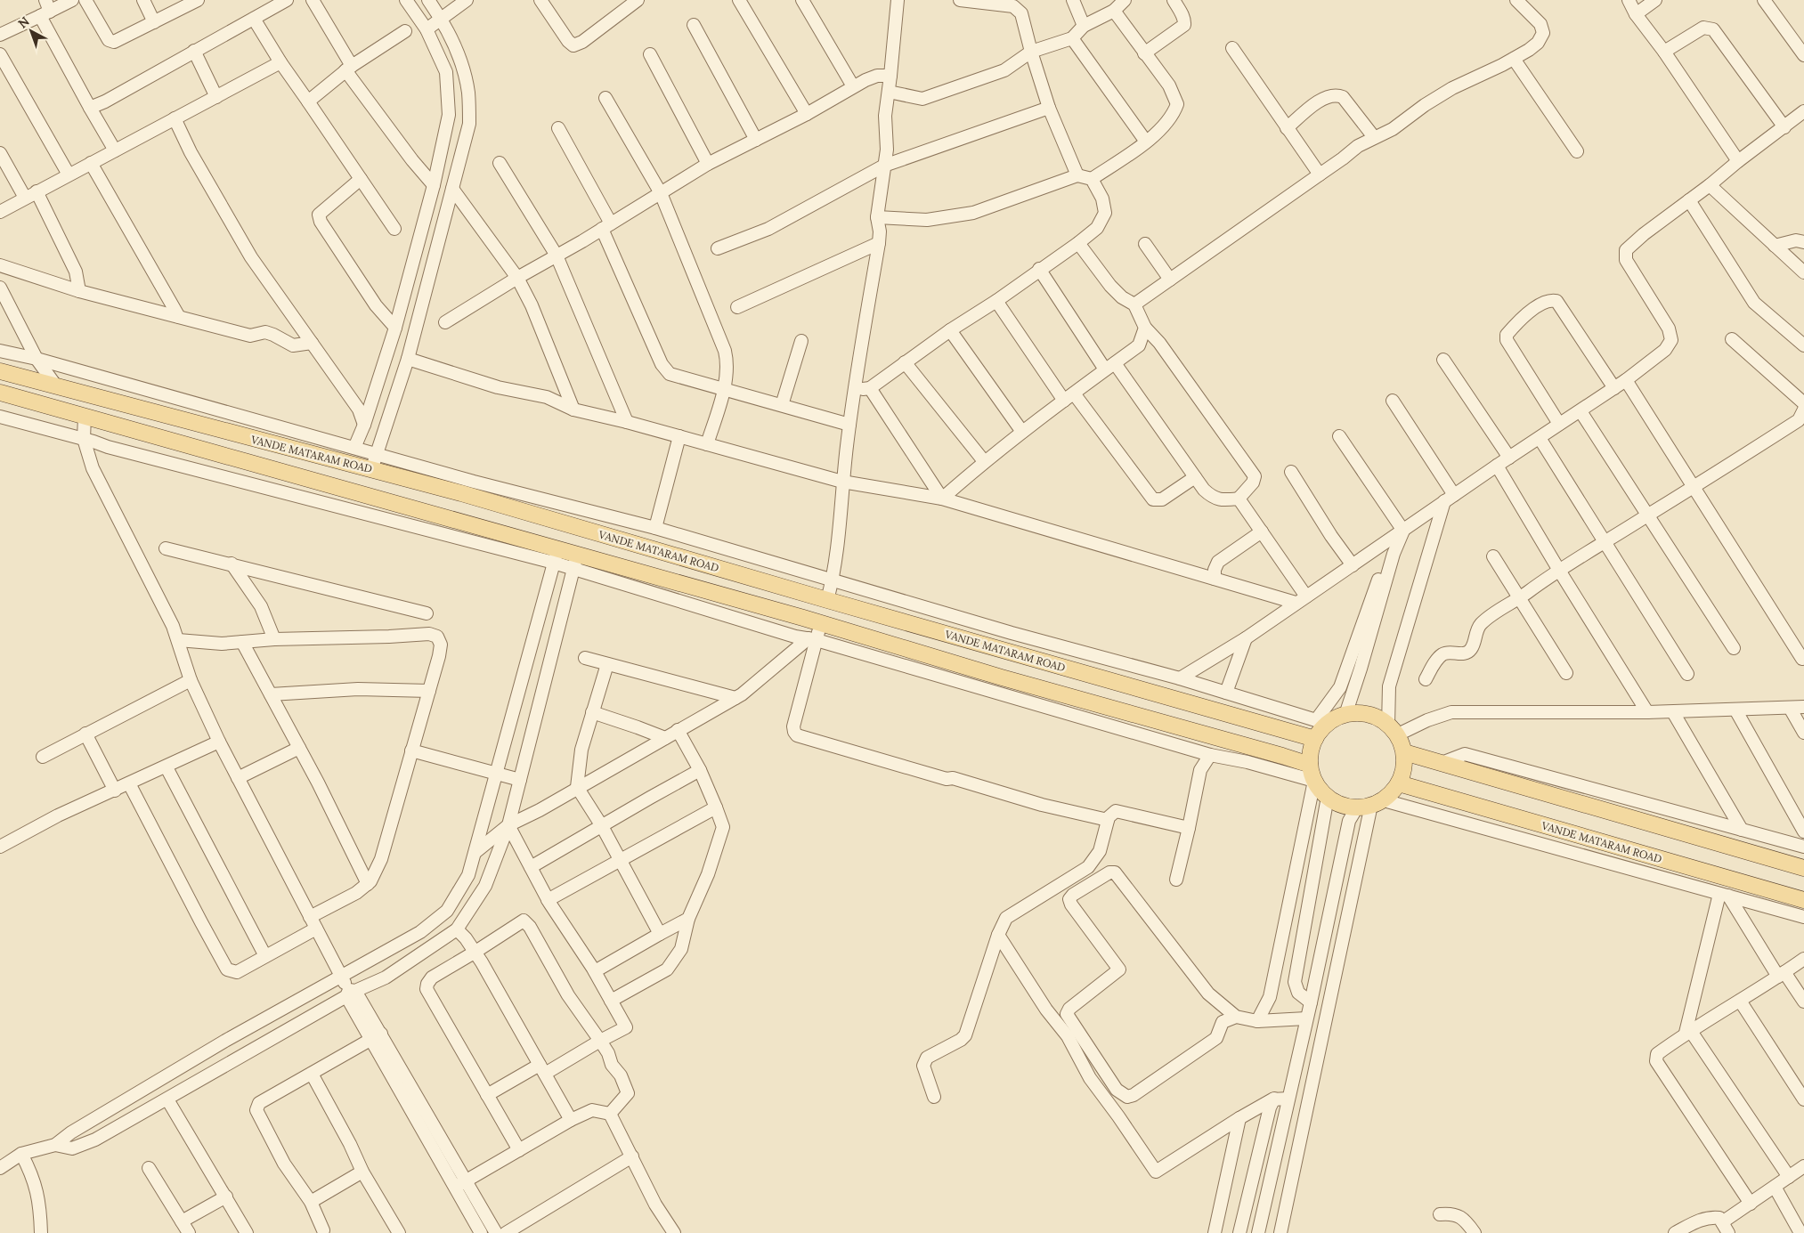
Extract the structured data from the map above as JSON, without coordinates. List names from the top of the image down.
{
  "streets": {
    "main road": ["VANDE MATARAM ROAD"]
  },
  "north": "top left"
}
